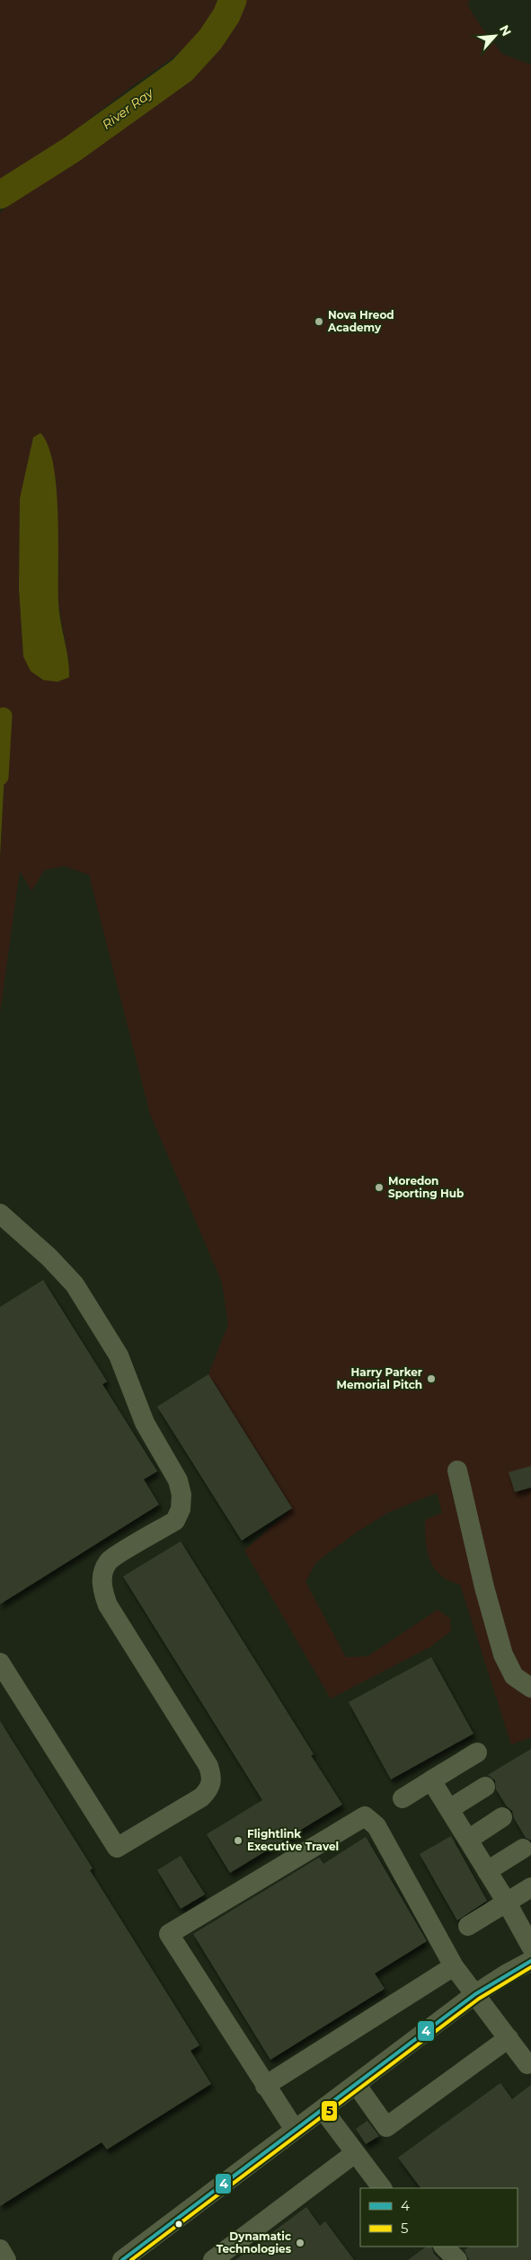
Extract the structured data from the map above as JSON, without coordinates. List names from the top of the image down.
{
  "water": ["River Ray"],
  "places": [
    "Nova Hreod Academy",
    "Moredon Sporting Hub",
    "Harry Parker Memorial Pitch",
    "Flightlink Executive Travel",
    "Dynamatic Technologies"
  ],
  "lines": ["transit line 4", "transit line 5"],
  "legend": ["4", "5"],
  "north": "top right"
}
